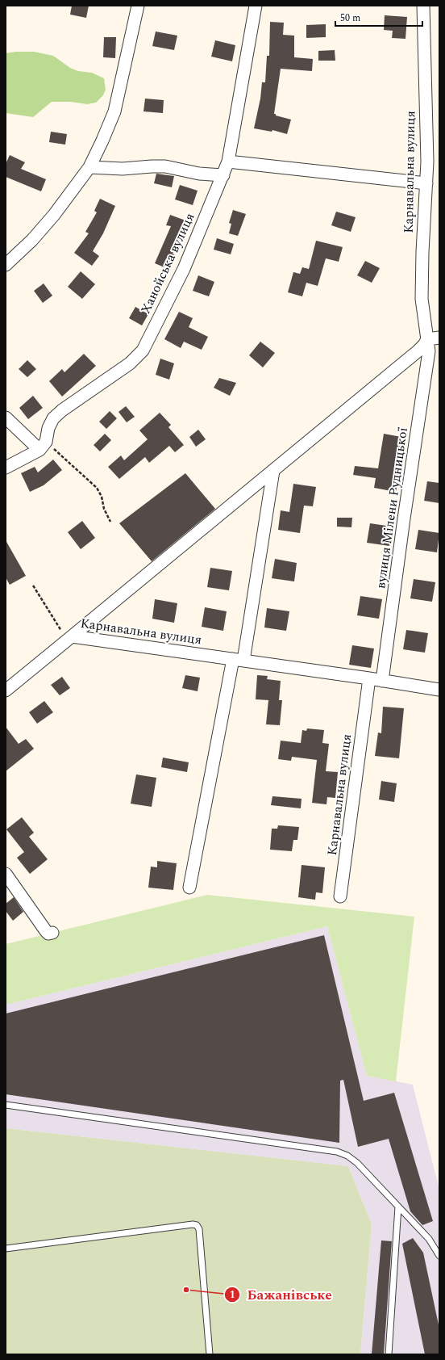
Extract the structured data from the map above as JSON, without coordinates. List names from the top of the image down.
{
  "streets": {
    "street": ["Карнавальна вулиця", "Ханойська вулиця", "вулиця Мілени Рудницької"]
  },
  "crossings": [
    ["Карнавальна вулиця", "вулиця Мілени Рудницької"]
  ],
  "places": ["Бажанівське"],
  "scale_bar": "50 m"
}
